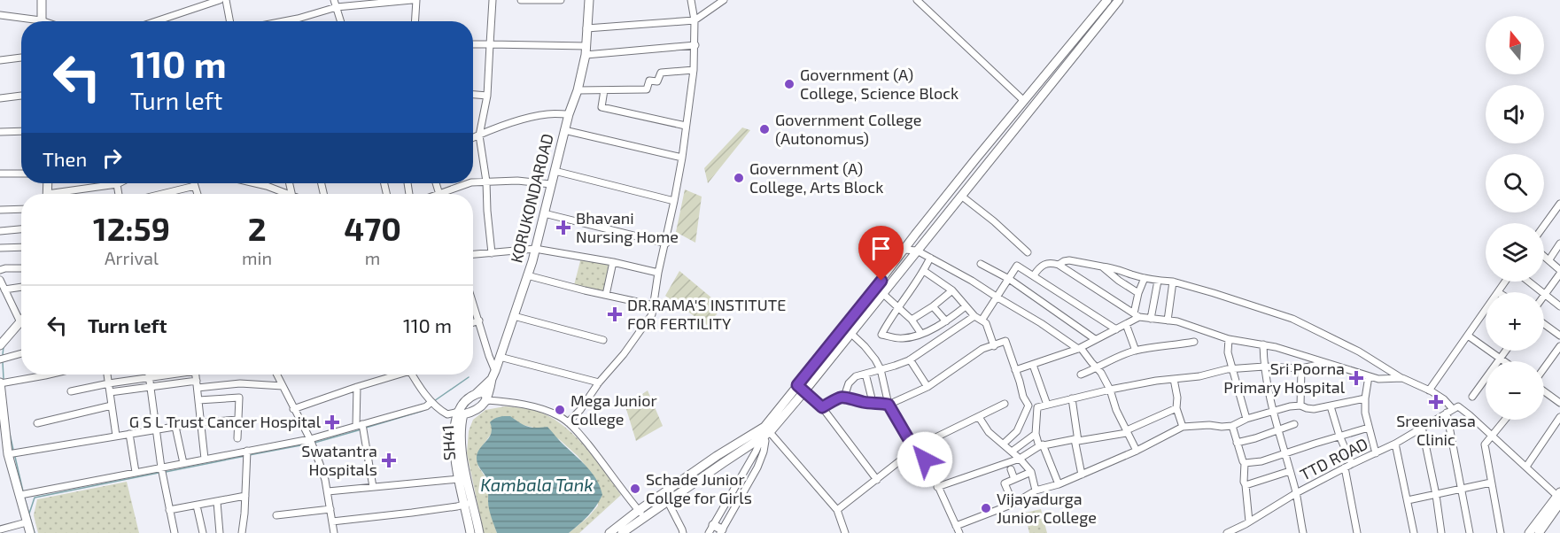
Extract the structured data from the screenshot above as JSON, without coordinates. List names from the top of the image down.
{
  "streets": {
    "main road": ["KORUKONDAROAD", "SH41"],
    "street": ["TTD ROAD"]
  },
  "crossings": [
    ["KORUKONDAROAD", "SH41"]
  ],
  "water": ["Kambala Tank"],
  "places": {
    "other": [
      "Government (A) College, Science Block",
      "Government College (Autonomus)",
      "Government (A) College, Arts Block",
      "Mega Junior College",
      "Schade Junior Collge for Girls",
      "Vijayadurga Junior College"
    ],
    "health": [
      "Bhavani Nursing Home",
      "DR.RAMA'S INSTITUTE FOR FERTILITY",
      "Sri Poorna Primary Hospital",
      "Sreenivasa Clinic",
      "G S L Trust Cancer Hospital",
      "Swatantra Hospitals"
    ]
  },
  "north": "top",
  "page": {
    "map_buttons": ["+", "−"],
    "turn": ["110 m", "Turn left"],
    "then": "Then",
    "eta": [
      "12:59",
      "Arrival",
      "2",
      "min",
      "470",
      "m"
    ],
    "list": [
      {
        "name": "Turn left",
        "value": "110 m"
      }
    ]
  }
}
